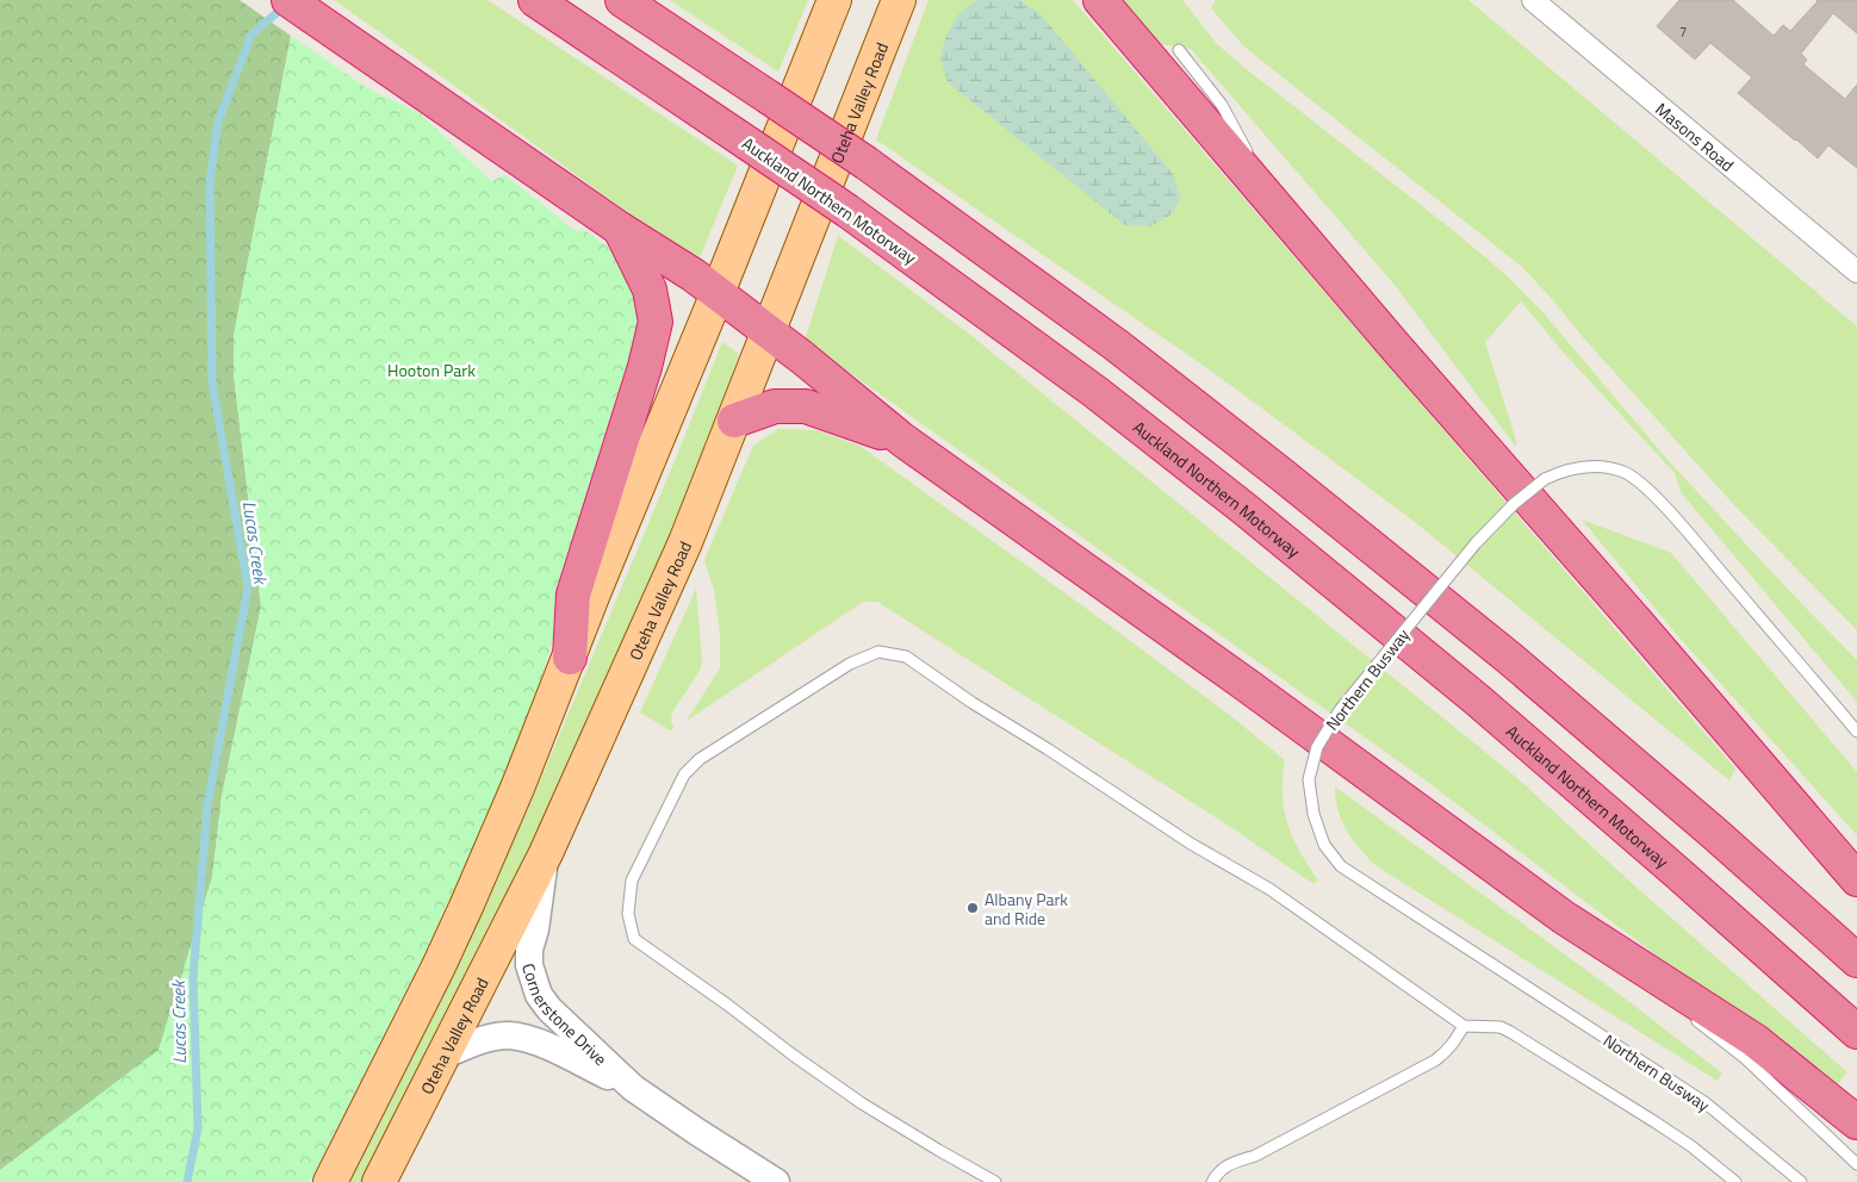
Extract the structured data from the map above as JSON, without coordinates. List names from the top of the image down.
{
  "streets": {
    "highway": ["Auckland Northern Motorway"],
    "main road": ["Oteha Valley Road"],
    "street": ["Masons Road", "Cornerstone Drive"],
    "lane": ["Northern Busway"]
  },
  "crossings": [
    ["Oteha Valley Road", "Cornerstone Drive"]
  ],
  "water": ["Lucas Creek"],
  "parks": ["Hooton Park"],
  "places": ["Albany Park and Ride"],
  "house_numbers": ["7"]
}
